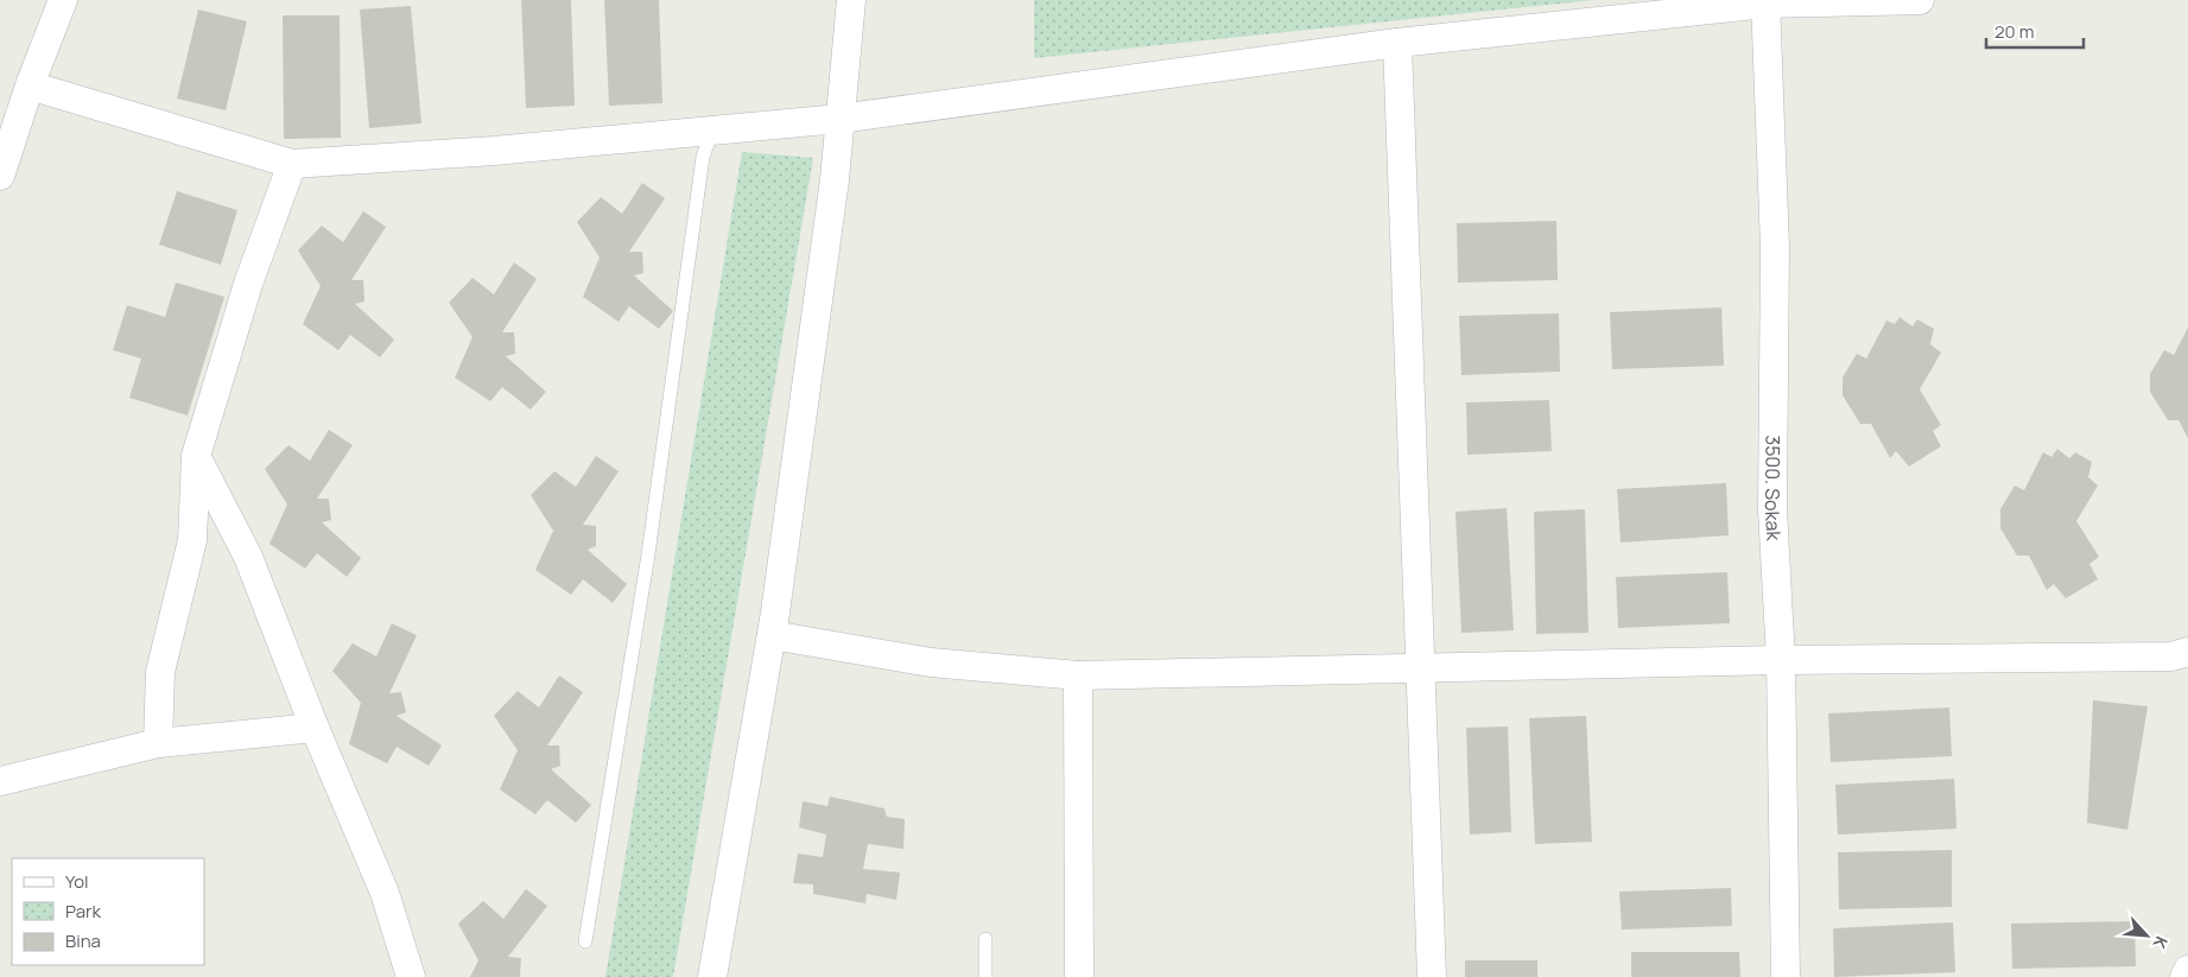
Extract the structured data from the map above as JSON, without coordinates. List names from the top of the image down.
{
  "streets": {
    "street": ["3500. Sokak"]
  },
  "legend": ["Yol", "Park", "Bina"],
  "scale_bar": "20 m",
  "north": "bottom right"
}
